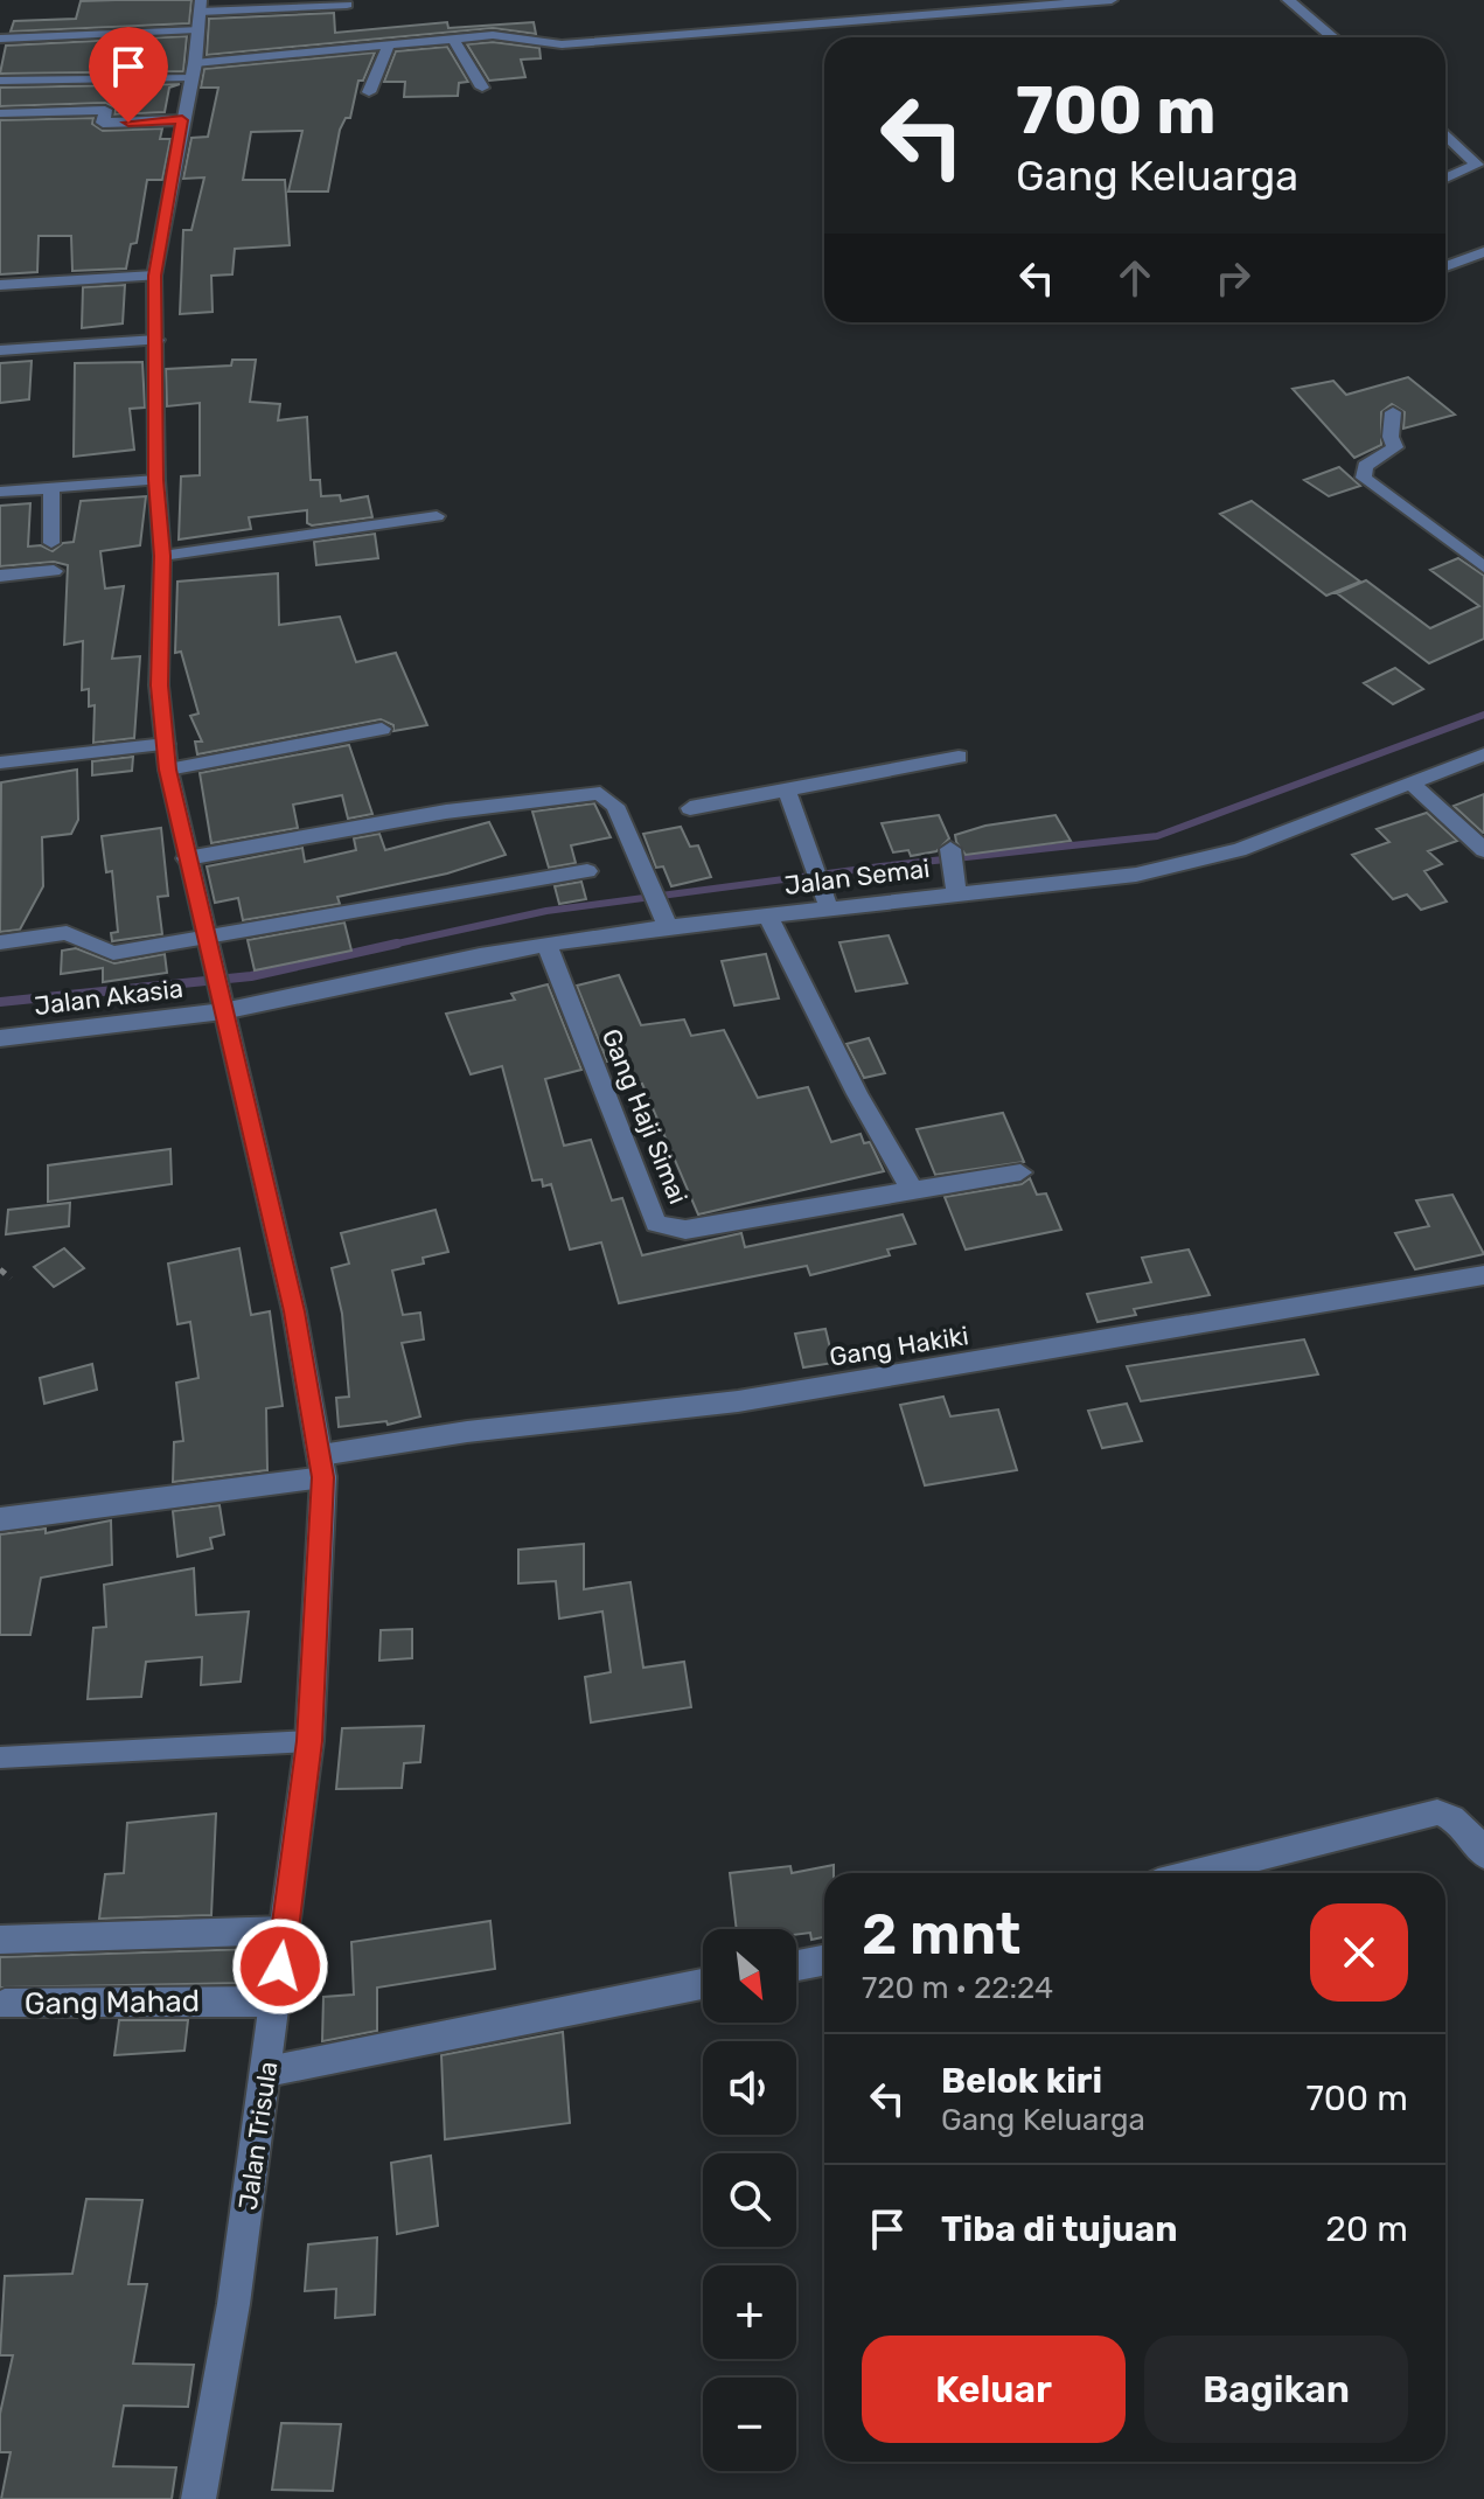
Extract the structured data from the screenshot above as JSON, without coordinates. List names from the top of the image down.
{
  "streets": {
    "street": [
      "Jalan Semai",
      "Jalan Akasia",
      "Gang Haji Simai",
      "Gang Hakiki",
      "Gang Mahad",
      "Jalan Trisula"
    ]
  },
  "crossings": [
    ["Jalan Semai", "Jalan Akasia"],
    ["Jalan Semai", "Gang Haji Simai"],
    ["Jalan Semai", "Jalan Trisula"],
    ["Jalan Akasia", "Jalan Trisula"],
    ["Gang Hakiki", "Jalan Trisula"],
    ["Gang Mahad", "Jalan Trisula"]
  ],
  "north": "bottom right",
  "page": {
    "turn": ["700 m", "Gang Keluarga"],
    "heading": ["2 mnt", "720 m · 22:24"],
    "map_buttons": ["+", "−"],
    "list": [
      {
        "name": "Belok kiri",
        "note": "Gang Keluarga",
        "value": "700 m"
      },
      {
        "name": "Tiba di tujuan",
        "value": "20 m"
      }
    ],
    "buttons": ["Keluar", "Bagikan"]
  }
}
